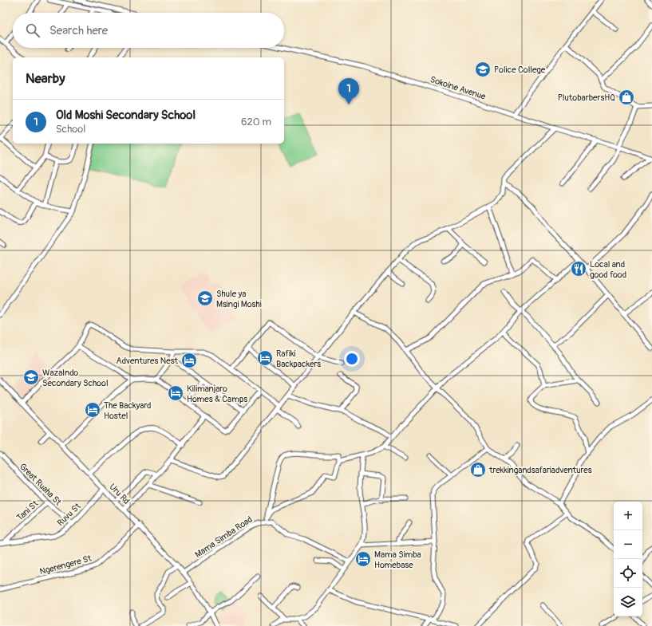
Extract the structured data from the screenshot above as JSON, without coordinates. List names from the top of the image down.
{
  "streets": {
    "street": [
      "Sokoine Avenue",
      "Great Ruaha St",
      "Uru Rd",
      "Tani St",
      "Ruvu St",
      "Mama Simba Road",
      "Ngerengere St"
    ]
  },
  "crossings": [
    ["Great Ruaha St", "Tani St"],
    ["Great Ruaha St", "Ruvu St"],
    ["Uru Rd", "Ruvu St"],
    ["Uru Rd", "Mama Simba Road"],
    ["Uru Rd", "Ngerengere St"],
    ["Tani St", "Ruvu St"]
  ],
  "places": {
    "school or university": ["Police College", "Shule ya Msingi Moshi", "Wazalndo Secondary School"],
    "shop": ["PlutobarbersHQ", "trekkingandsafariadventures"],
    "restaurant": ["Local and good food"],
    "hotel": [
      "Rafiki Backpackers",
      "Adventures Nest",
      "Kilimanjaro Homes & Camps",
      "The Backyard Hostel",
      "Mama Simba Homebase"
    ]
  },
  "page": {
    "search": "Search here",
    "heading": "Nearby",
    "pins": "1",
    "list": [
      {
        "mark": "1",
        "name": "Old Moshi Secondary School",
        "note": "School",
        "value": "620 m"
      }
    ],
    "map_buttons": ["+", "−"]
  }
}
